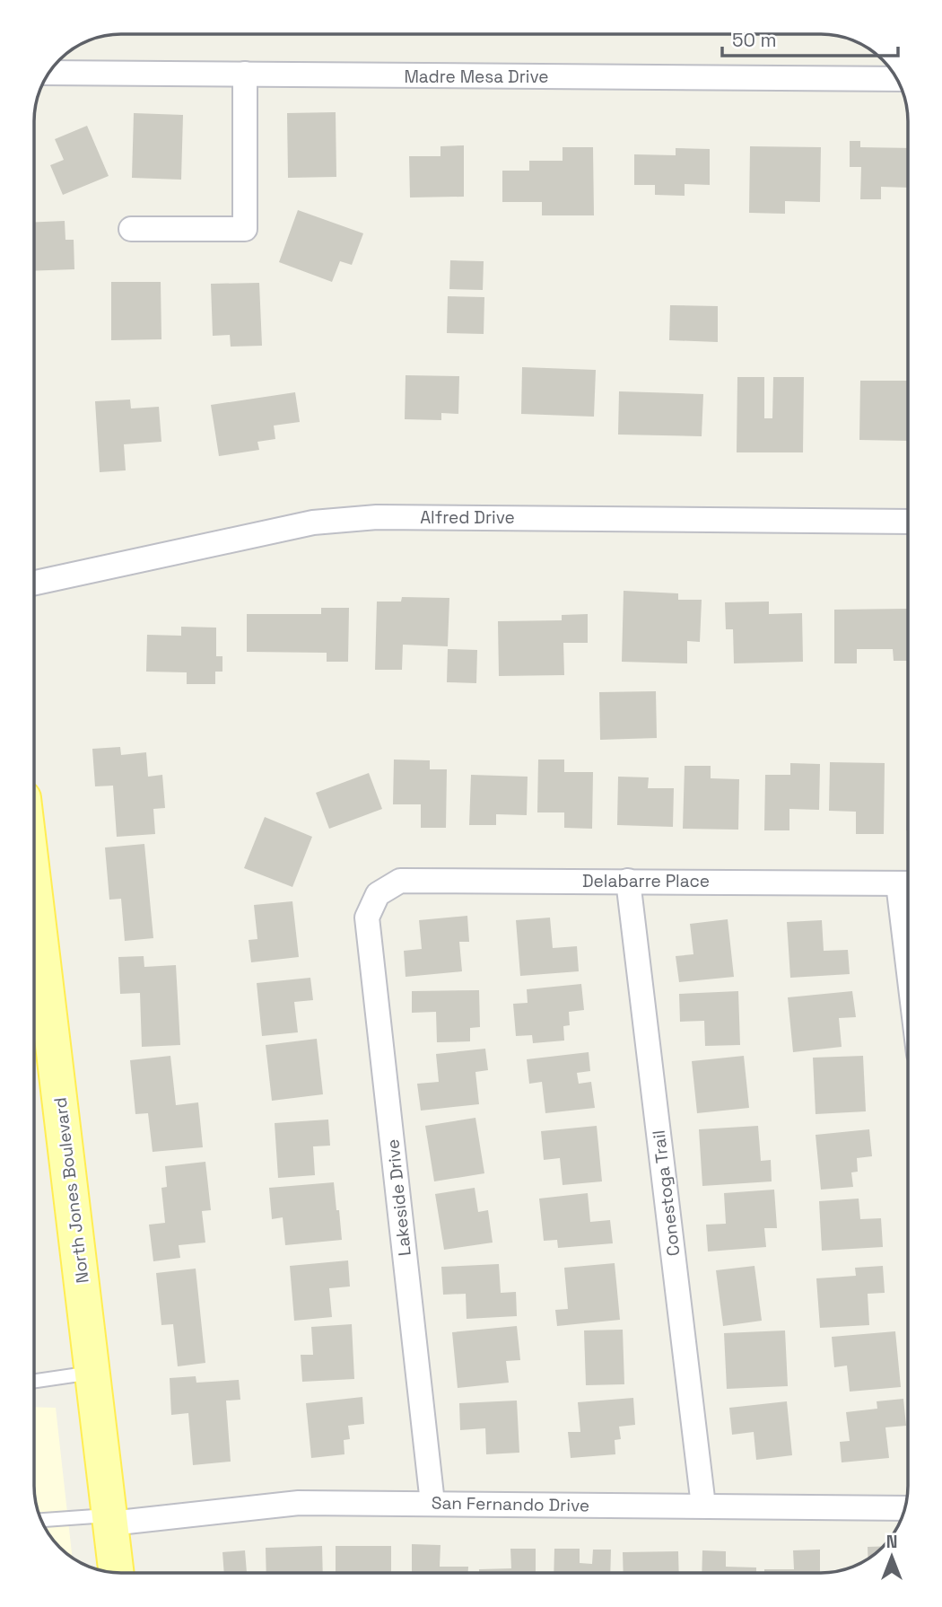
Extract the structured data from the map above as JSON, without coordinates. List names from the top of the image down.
{
  "streets": {
    "main road": ["North Jones Boulevard"],
    "street": [
      "Madre Mesa Drive",
      "Alfred Drive",
      "Delabarre Place",
      "Conestoga Trail",
      "Lakeside Drive",
      "San Fernando Drive"
    ]
  },
  "crossings": [
    ["Delabarre Place", "Conestoga Trail"],
    ["Delabarre Place", "Lakeside Drive"],
    ["North Jones Boulevard", "San Fernando Drive"],
    ["Conestoga Trail", "San Fernando Drive"],
    ["Lakeside Drive", "San Fernando Drive"]
  ],
  "scale_bar": "50 m",
  "north": "top"
}
